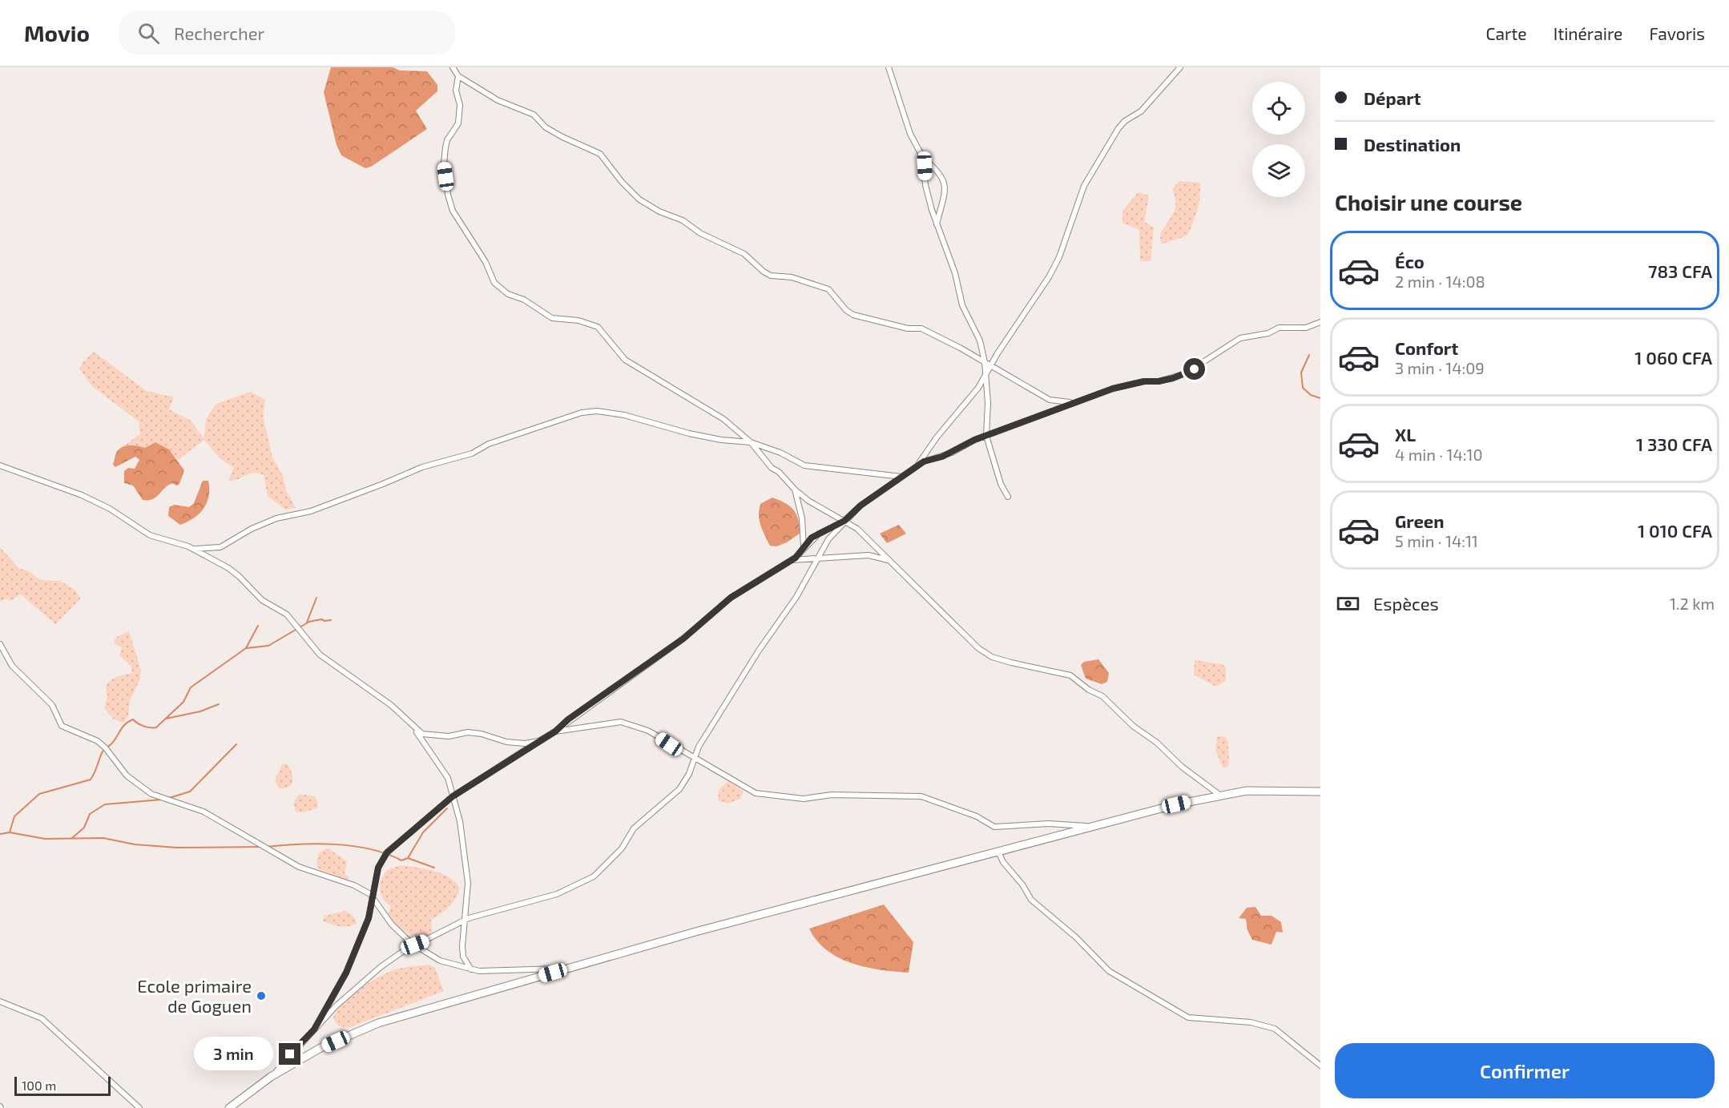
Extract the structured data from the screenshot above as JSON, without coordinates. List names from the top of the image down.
{
  "places": ["Ecole primaire de Goguen"],
  "scale_bar": "100 m",
  "page": {
    "header": "Movio",
    "search": "Rechercher",
    "nav": ["Carte", "Itinéraire", "Favoris"],
    "banner": ["Départ", "Destination"],
    "heading": "Choisir une course",
    "list": [
      {
        "name": "Éco",
        "note": "2 min · 14:08",
        "value": "783 CFA"
      },
      {
        "name": "Confort",
        "note": "3 min · 14:09",
        "value": "1 060 CFA"
      },
      {
        "name": "XL",
        "note": "4 min · 14:10",
        "value": "1 330 CFA"
      },
      {
        "name": "Green",
        "note": "5 min · 14:11",
        "value": "1 010 CFA"
      }
    ],
    "pay": ["Espèces", "1.2 km"],
    "buttons": "Confirmer",
    "bubble": "3 min",
    "scale": "100 m"
  }
}
